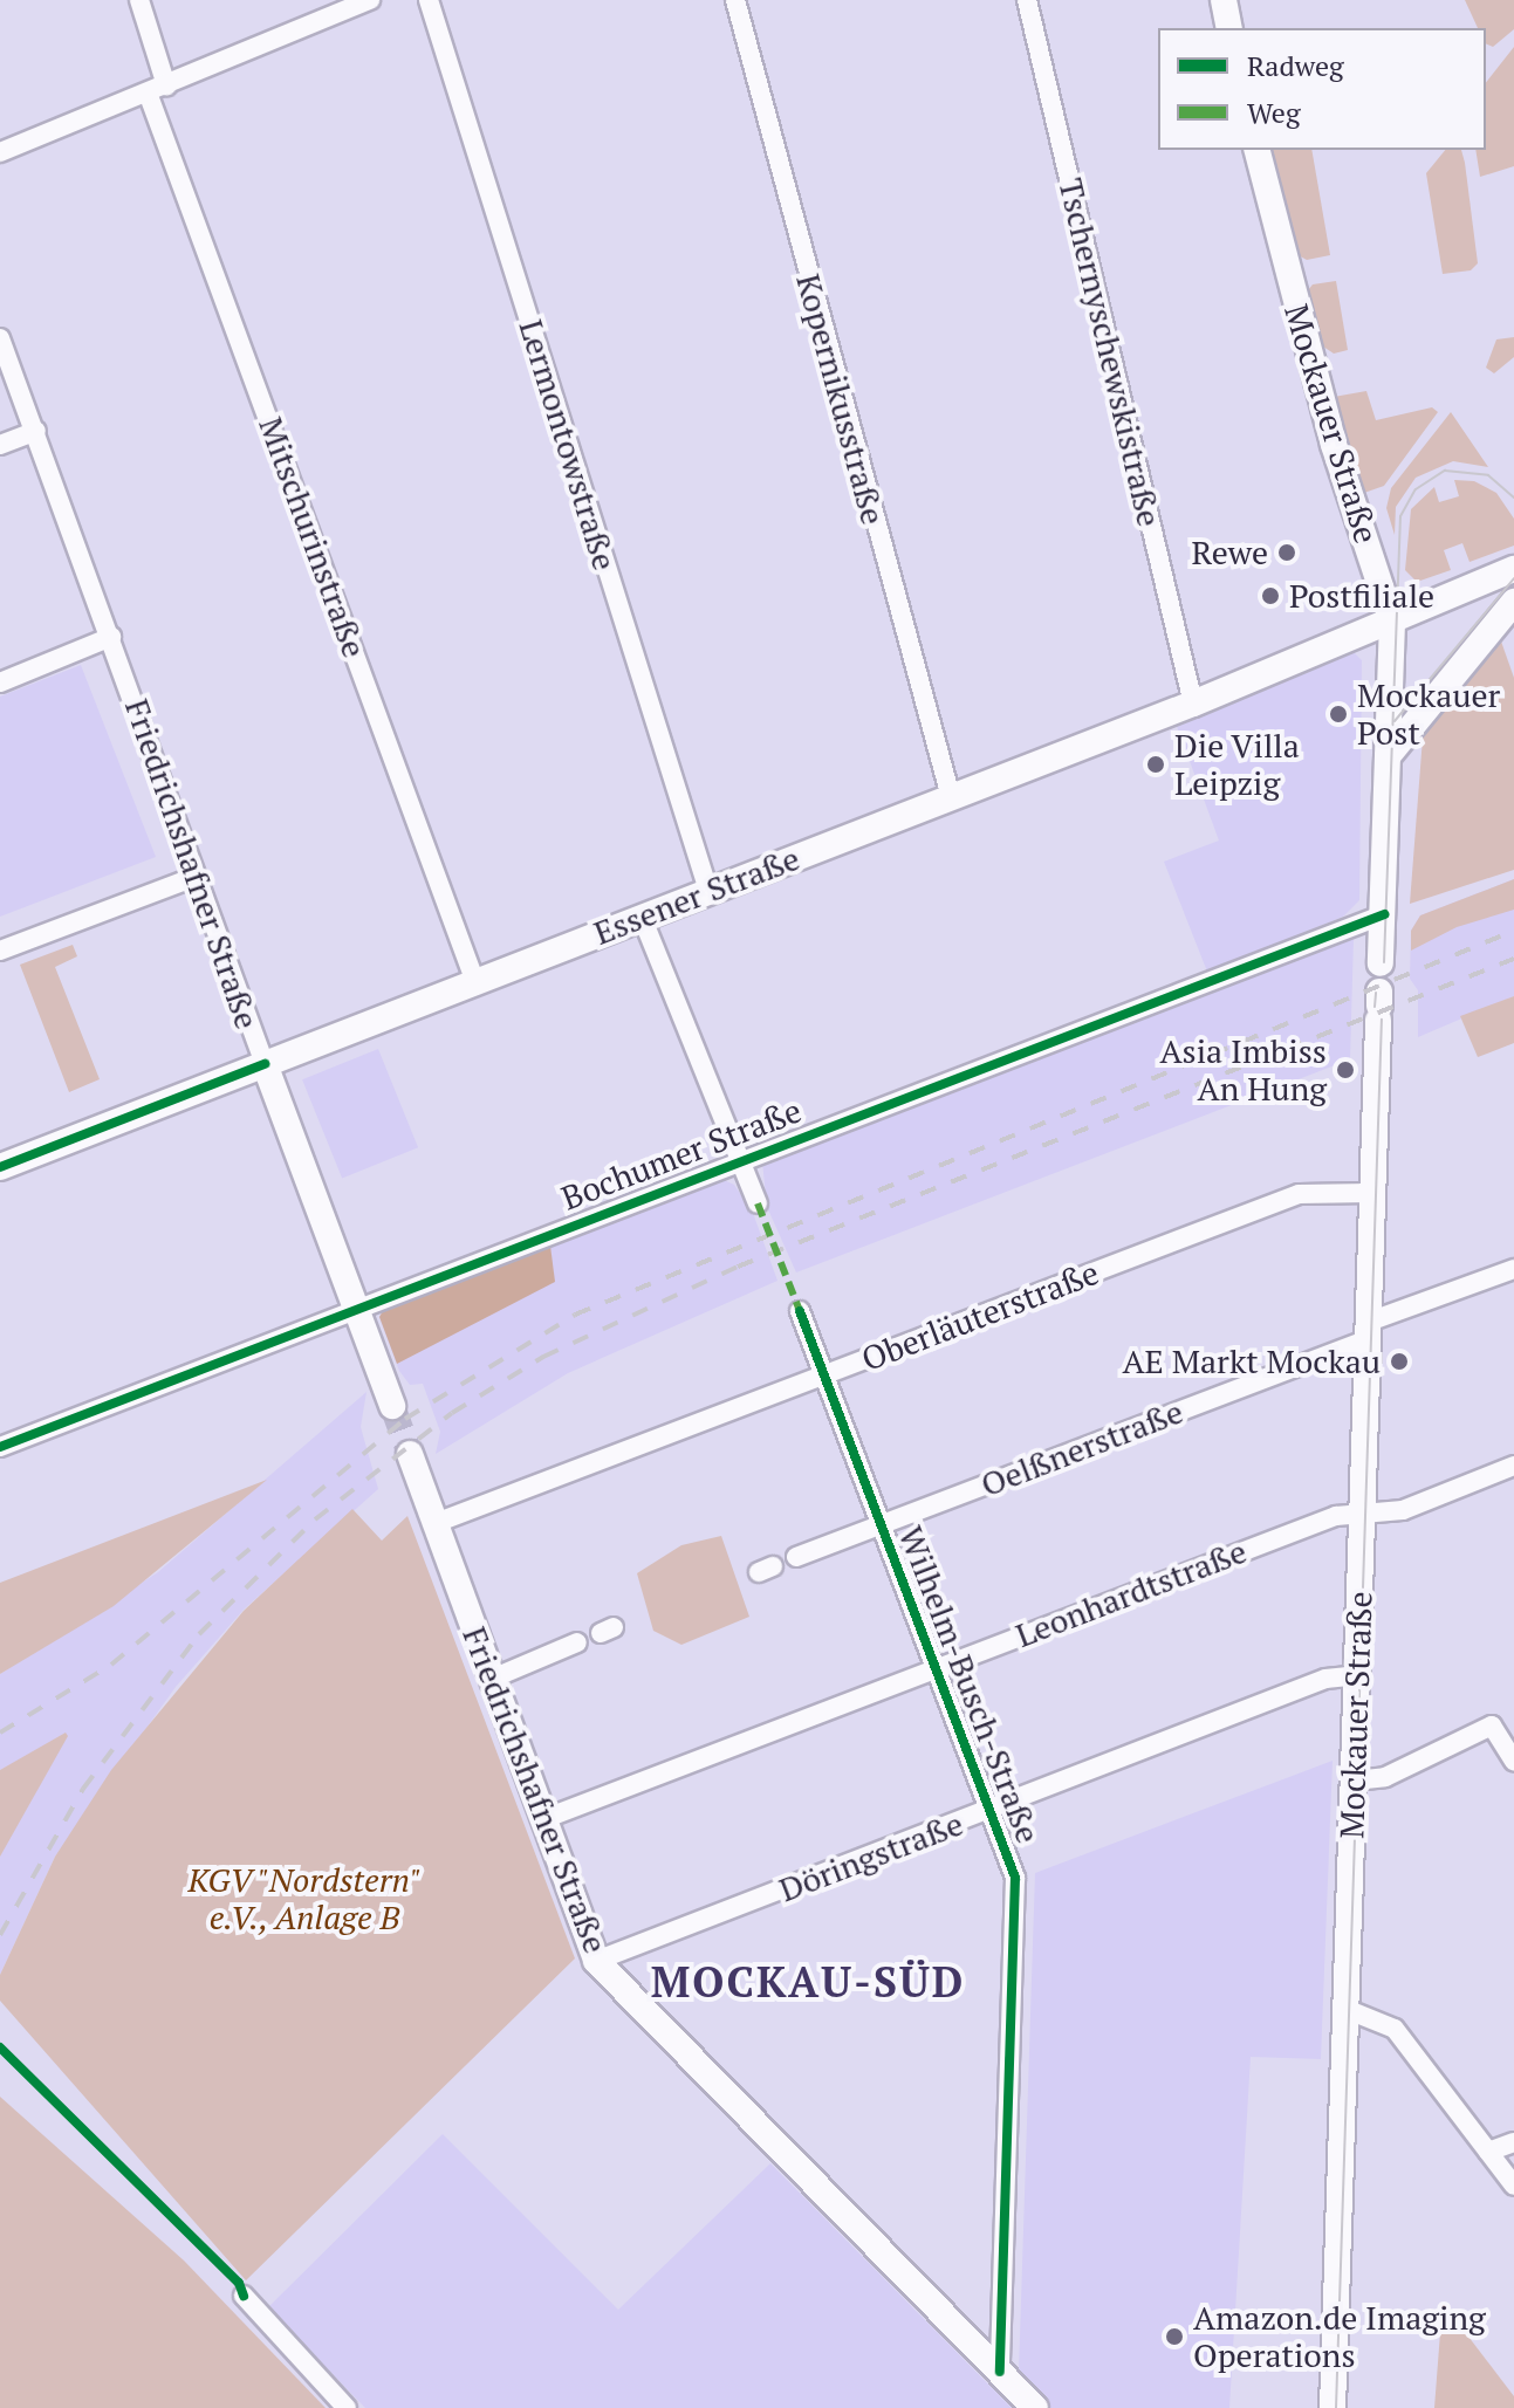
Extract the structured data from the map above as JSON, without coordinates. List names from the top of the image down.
{
  "streets": {
    "main road": ["Mockauer Straße", "Friedrichshafner Straße", "Essener Straße"],
    "street": [
      "Tschernyschewskistraße",
      "Kopernikusstraße",
      "Lermontowstraße",
      "Mitschurinstraße",
      "Bochumer Straße",
      "Oberläuterstraße",
      "Oelßnerstraße",
      "Leonhardtstraße",
      "Wilhelm-Busch-Straße",
      "Döringstraße"
    ]
  },
  "crossings": [
    ["Tschernyschewskistraße", "Essener Straße"],
    ["Kopernikusstraße", "Essener Straße"],
    ["Mockauer Straße", "Essener Straße"],
    ["Mockauer Straße", "Bochumer Straße"],
    ["Mockauer Straße", "Oberläuterstraße"],
    ["Mockauer Straße", "Oelßnerstraße"],
    ["Mockauer Straße", "Leonhardtstraße"],
    ["Mockauer Straße", "Döringstraße"],
    ["Lermontowstraße", "Essener Straße"],
    ["Mitschurinstraße", "Essener Straße"],
    ["Friedrichshafner Straße", "Essener Straße"],
    ["Friedrichshafner Straße", "Bochumer Straße"],
    ["Friedrichshafner Straße", "Oberläuterstraße"],
    ["Friedrichshafner Straße", "Leonhardtstraße"],
    ["Friedrichshafner Straße", "Wilhelm-Busch-Straße"],
    ["Friedrichshafner Straße", "Döringstraße"],
    ["Oberläuterstraße", "Wilhelm-Busch-Straße"],
    ["Oelßnerstraße", "Wilhelm-Busch-Straße"],
    ["Leonhardtstraße", "Wilhelm-Busch-Straße"],
    ["Wilhelm-Busch-Straße", "Döringstraße"]
  ],
  "districts": ["MOCKAU-SÜD"],
  "parks": ["KGV \"Nordstern\" e.V., Anlage B"],
  "places": [
    "Rewe",
    "Postfiliale",
    "Mockauer Post",
    "Die Villa Leipzig",
    "Asia Imbiss An Hung",
    "AE Markt Mockau",
    "Amazon.de Imaging Operations"
  ],
  "legend": ["Radweg", "Weg"]
}
